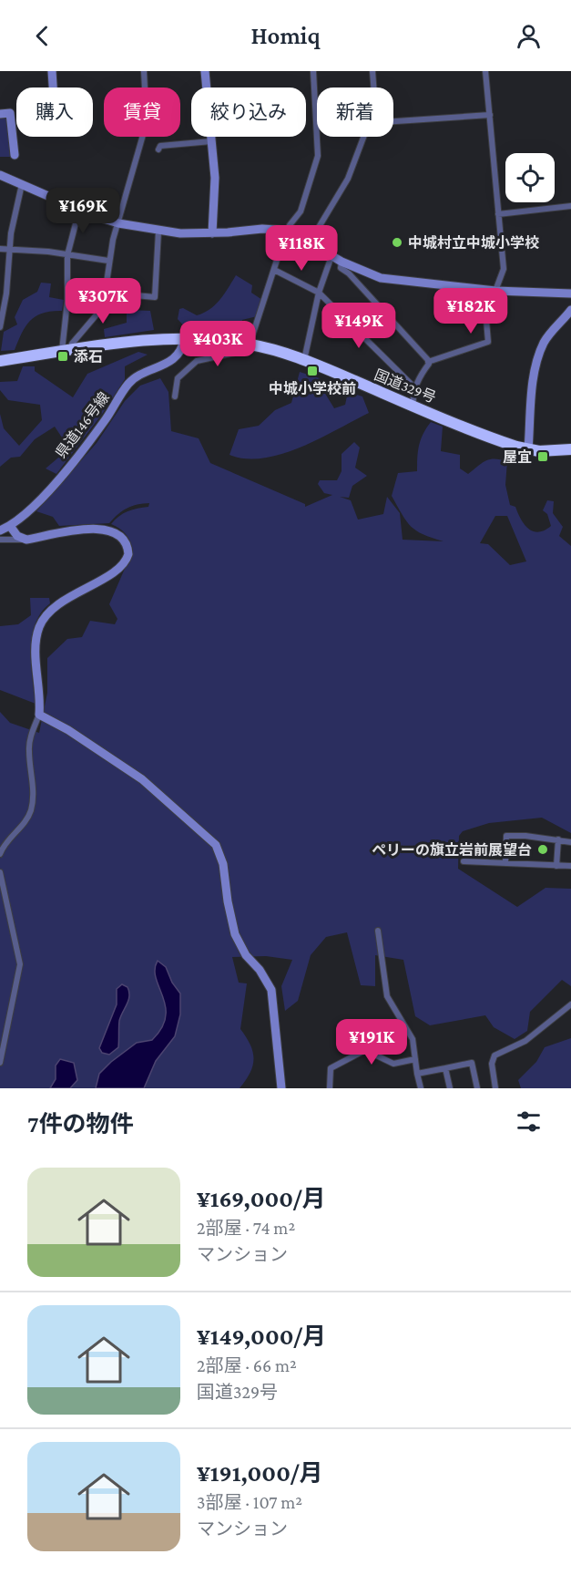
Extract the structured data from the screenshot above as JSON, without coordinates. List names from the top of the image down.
{
  "streets": {
    "highway": ["国道329号"],
    "street": ["県道146号線"]
  },
  "crossings": [
    ["国道329号", "県道146号線"]
  ],
  "places": {
    "other": ["中城村立中城小学校", "ペリーの旗立岩前展望台"],
    "transit": ["添石", "中城小学校前", "屋宜"]
  },
  "page": {
    "header": "Homiq",
    "chip": [
      "購入",
      "賃貸",
      "絞り込み",
      "新着"
    ],
    "price": [
      "¥169K",
      "¥118K",
      "¥307K",
      "¥182K",
      "¥149K",
      "¥403K",
      "¥191K"
    ],
    "heading": "7件の物件",
    "list": [
      {
        "name": "¥169,000/月",
        "note": "2部屋 · 74 m² · マンション"
      },
      {
        "name": "¥149,000/月",
        "note": "2部屋 · 66 m² · 国道329号"
      },
      {
        "name": "¥191,000/月",
        "note": "3部屋 · 107 m² · マンション"
      }
    ]
  }
}
